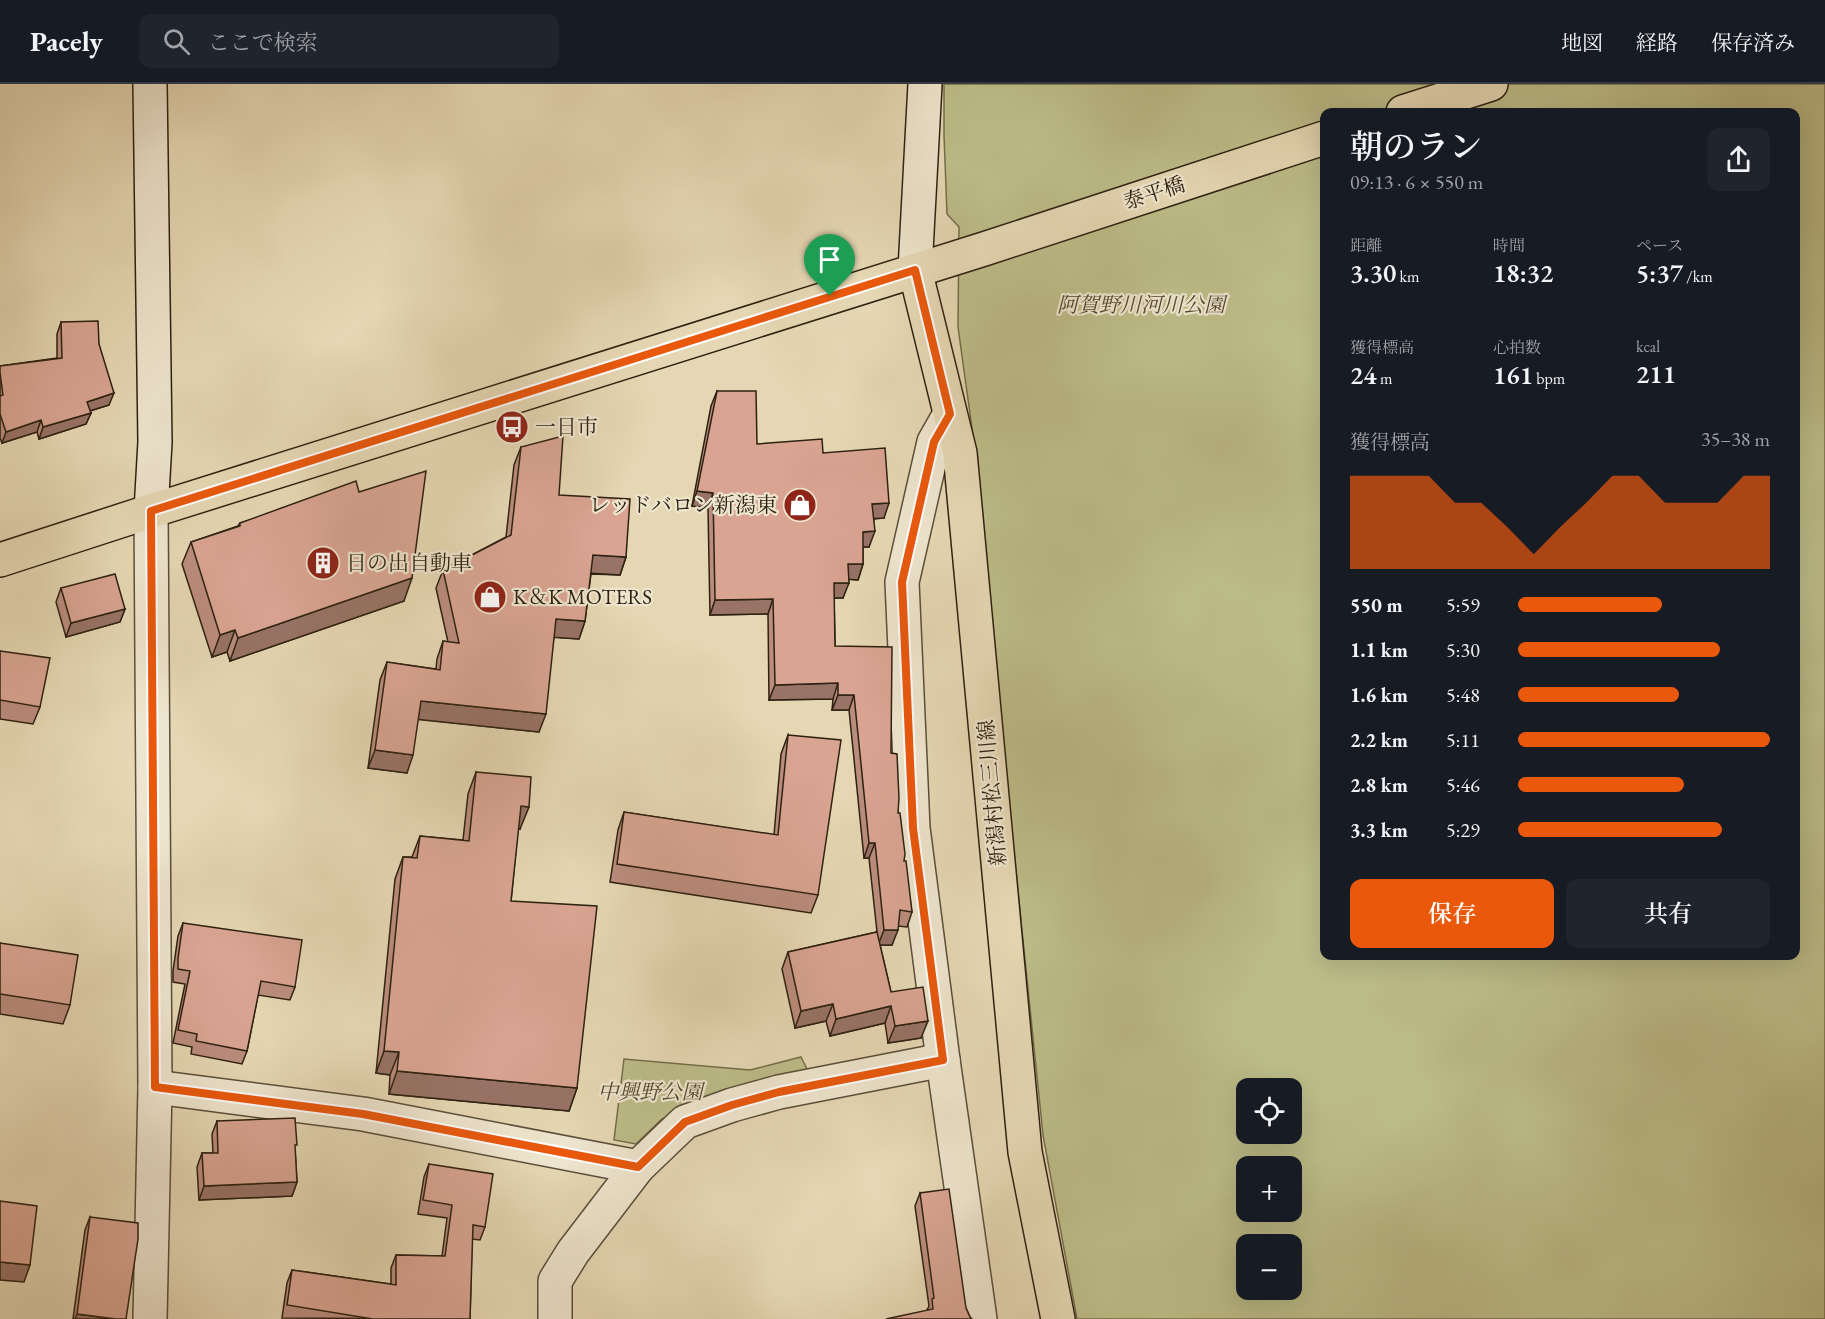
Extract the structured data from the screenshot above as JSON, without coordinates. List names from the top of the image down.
{
  "streets": {
    "main road": ["泰平橋", "新潟村松三川線"]
  },
  "crossings": [
    ["泰平橋", "新潟村松三川線"]
  ],
  "parks": ["阿賀野川河川公園", "中興野公園"],
  "places": {
    "bus stop": ["一日市"],
    "shop": ["レッドバロン新潟東", "K＆K MOTERS"],
    "building": ["日の出自動車"]
  },
  "page": {
    "header": "Pacely",
    "search": "ここで検索",
    "nav": ["地図", "経路", "保存済み"],
    "heading": ["朝のラン", "09:13 · 6 × 550 m"],
    "stats": [
      ["距離", "3.30 km"],
      ["時間", "18:32"],
      ["ペース", "5:37 /km"],
      ["獲得標高", "24 m"],
      ["心拍数", "161 bpm"],
      ["kcal", "211"]
    ],
    "chart": ["獲得標高", "35–38 m"],
    "list": [
      {
        "name": "550 m",
        "note": "5:59"
      },
      {
        "name": "1.1 km",
        "note": "5:30"
      },
      {
        "name": "1.6 km",
        "note": "5:48"
      },
      {
        "name": "2.2 km",
        "note": "5:11"
      },
      {
        "name": "2.8 km",
        "note": "5:46"
      },
      {
        "name": "3.3 km",
        "note": "5:29"
      }
    ],
    "buttons": ["保存", "共有"],
    "map_buttons": ["+", "−"]
  }
}
